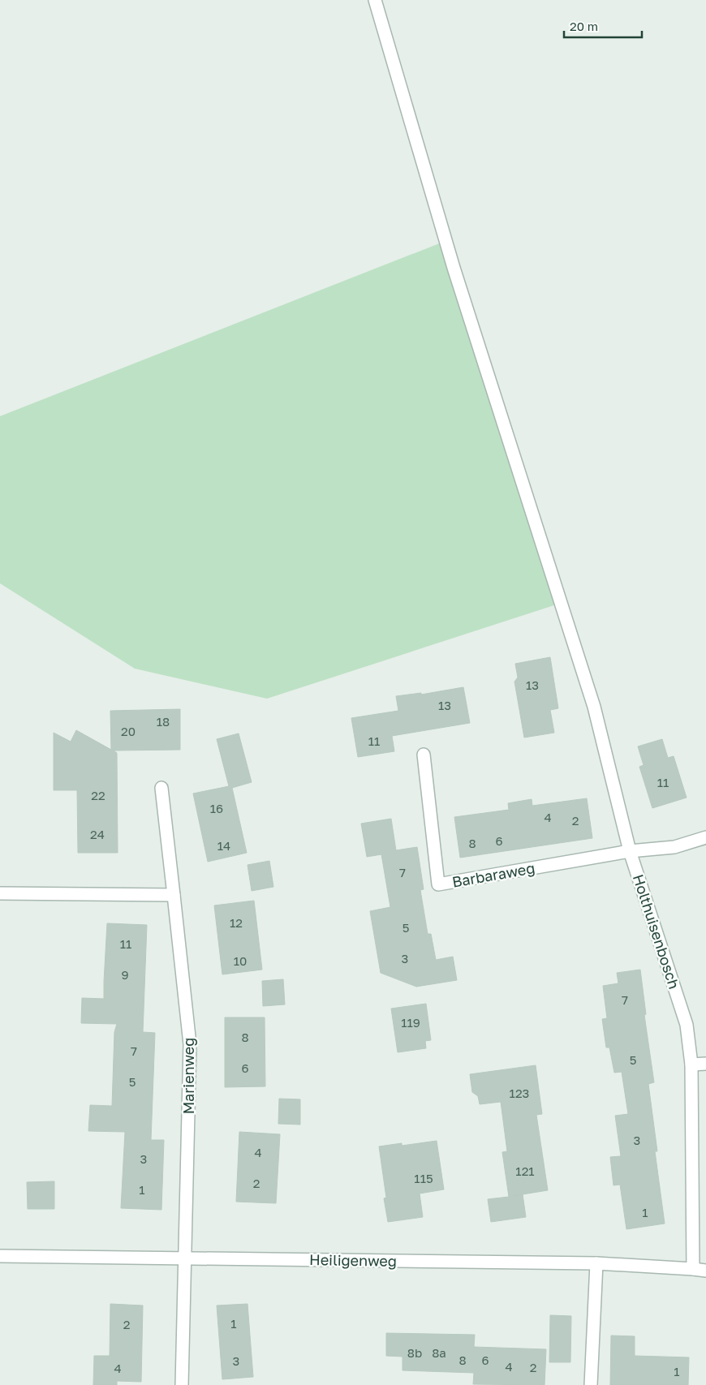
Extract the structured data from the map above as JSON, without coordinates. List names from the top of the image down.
{
  "streets": {
    "street": [
      "Barbaraweg",
      "Holthuisenbosch",
      "Marienweg",
      "Heiligenweg"
    ]
  },
  "crossings": [
    ["Barbaraweg", "Holthuisenbosch"],
    ["Holthuisenbosch", "Heiligenweg"],
    ["Marienweg", "Heiligenweg"]
  ],
  "house_numbers": [
    "13",
    "13",
    "18",
    "20",
    "11",
    "11",
    "22",
    "16",
    "4",
    "2",
    "24",
    "6",
    "8",
    "14",
    "7",
    "12",
    "5",
    "11",
    "3",
    "10",
    "9",
    "7",
    "119",
    "8",
    "7",
    "5",
    "6",
    "5",
    "123",
    "3",
    "4",
    "3",
    "121",
    "115",
    "2",
    "1",
    "1",
    "1",
    "2",
    "8b",
    "8a",
    "8",
    "6",
    "3",
    "4",
    "2",
    "4",
    "1"
  ],
  "scale_bar": "20 m"
}
